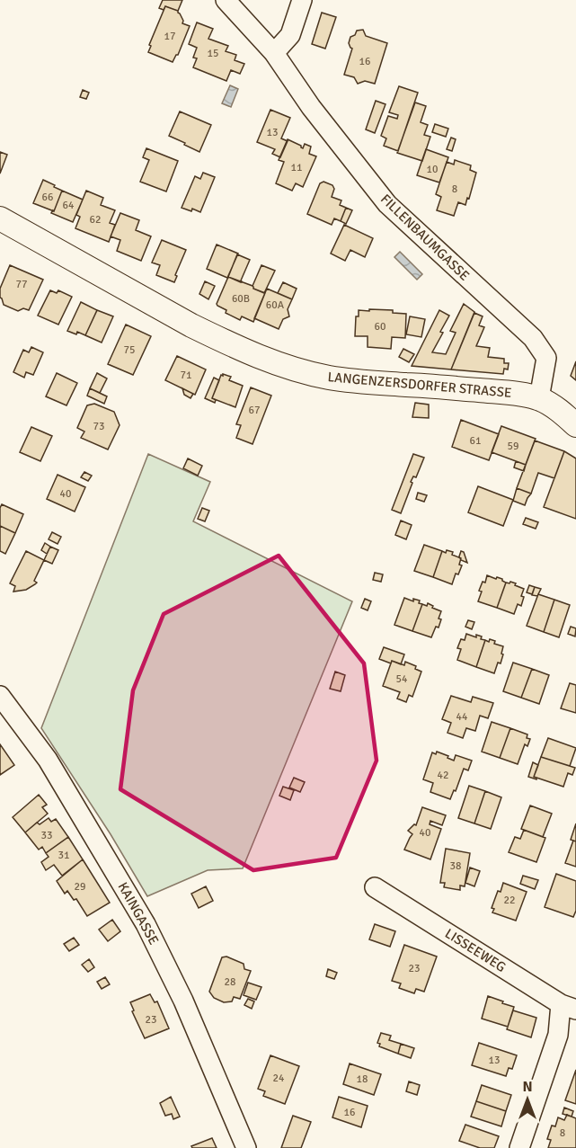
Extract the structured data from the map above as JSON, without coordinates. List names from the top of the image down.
{
  "streets": {
    "main road": ["LANGENZERSDORFER STRASSE"],
    "street": ["FILLENBAUMGASSE", "KAINGASSE", "LISSEEWEG"]
  },
  "crossings": [
    ["FILLENBAUMGASSE", "LANGENZERSDORFER STRASSE"]
  ],
  "house_numbers": [
    "17",
    "15",
    "16",
    "13",
    "11",
    "10",
    "8",
    "66",
    "64",
    "62",
    "77",
    "60B",
    "60A",
    "60",
    "75",
    "71",
    "67",
    "73",
    "61",
    "59",
    "40",
    "54",
    "44",
    "42",
    "40",
    "33",
    "31",
    "38",
    "29",
    "22",
    "23",
    "28",
    "23",
    "13",
    "24",
    "18",
    "16",
    "8"
  ],
  "north": "top"
}
